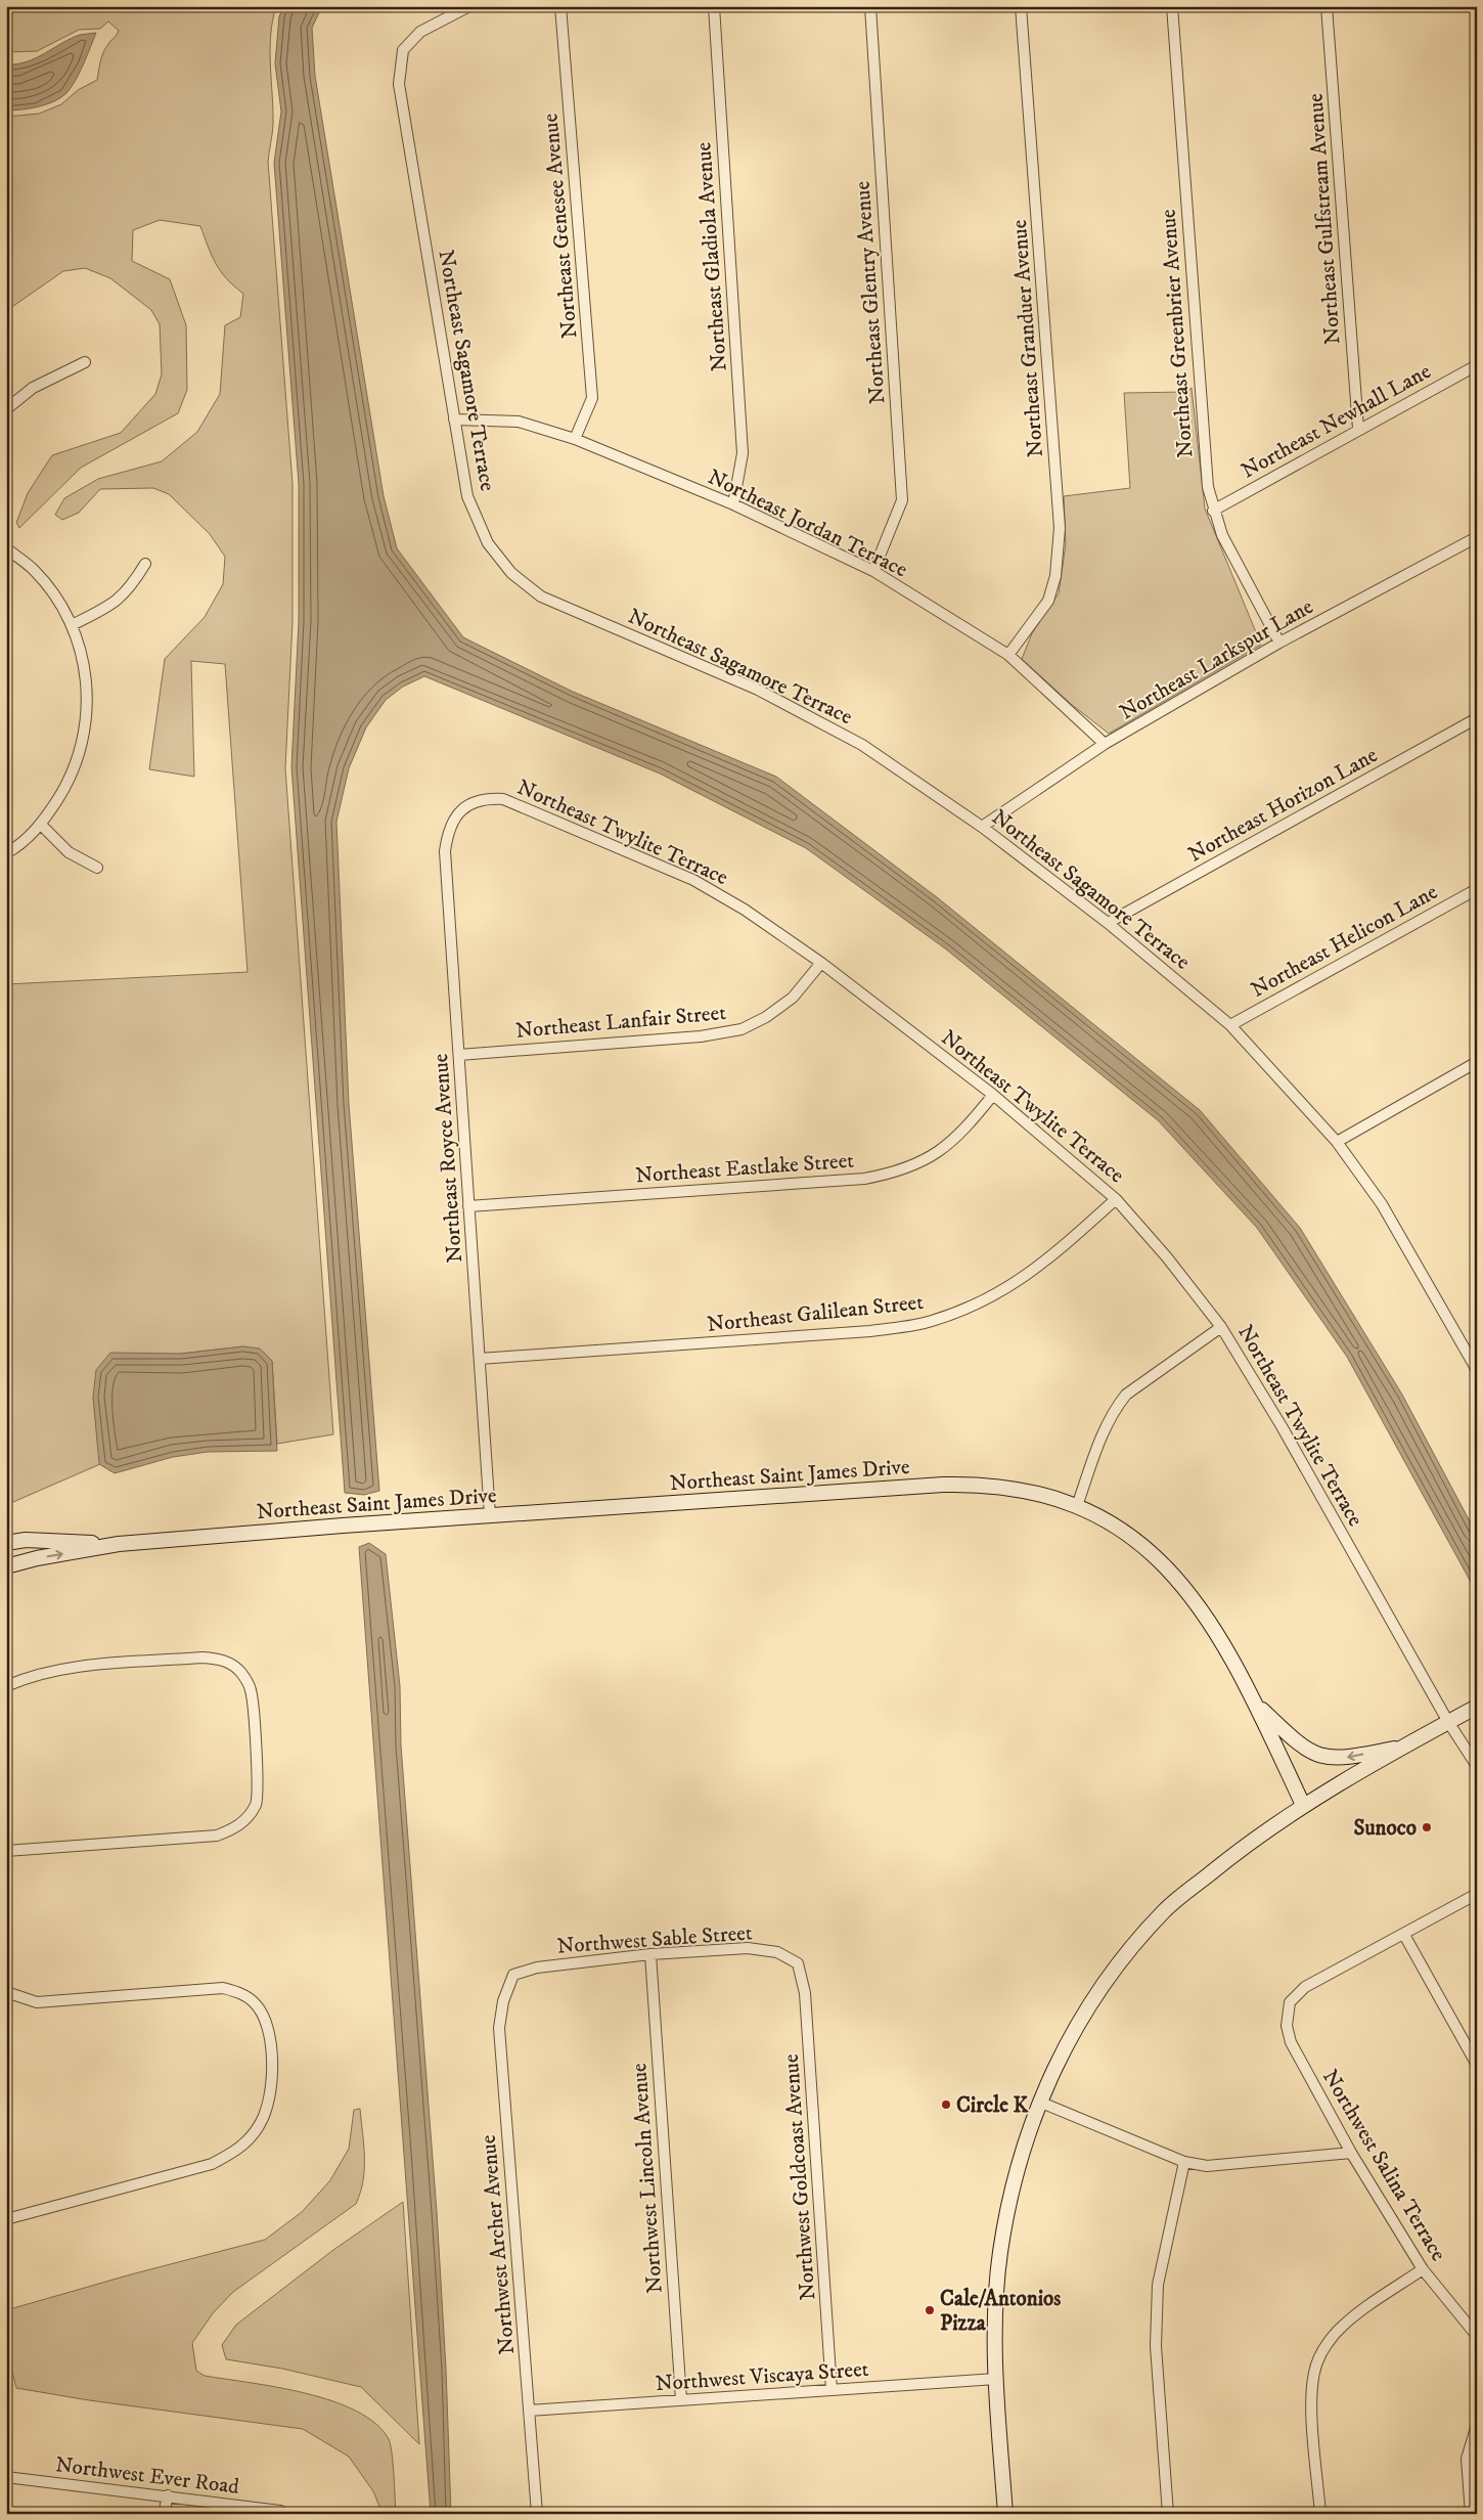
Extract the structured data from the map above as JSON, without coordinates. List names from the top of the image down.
{
  "streets": {
    "main road": ["Northeast Saint James Drive"],
    "street": [
      "Northeast Gulfstream Avenue",
      "Northeast Genesee Avenue",
      "Northeast Gladiola Avenue",
      "Northeast Glentry Avenue",
      "Northeast Greenbrier Avenue",
      "Northeast Granduer Avenue",
      "Northeast Sagamore Terrace",
      "Northeast Newhall Lane",
      "Northeast Jordan Terrace",
      "Northeast Larkspur Lane",
      "Northeast Horizon Lane",
      "Northeast Twylite Terrace",
      "Northeast Helicon Lane",
      "Northeast Lanfair Street",
      "Northeast Royce Avenue",
      "Northeast Eastlake Street",
      "Northeast Galilean Street",
      "Northwest Sable Street",
      "Northwest Salina Terrace",
      "Northwest Goldcoast Avenue",
      "Northwest Lincoln Avenue",
      "Northwest Archer Avenue",
      "Northwest Viscaya Street",
      "Northwest Ever Road"
    ]
  },
  "crossings": [
    ["Northeast Gulfstream Avenue", "Northeast Newhall Lane"],
    ["Northeast Genesee Avenue", "Northeast Jordan Terrace"],
    ["Northeast Gladiola Avenue", "Northeast Jordan Terrace"],
    ["Northeast Glentry Avenue", "Northeast Jordan Terrace"],
    ["Northeast Greenbrier Avenue", "Northeast Newhall Lane"],
    ["Northeast Greenbrier Avenue", "Northeast Larkspur Lane"],
    ["Northeast Granduer Avenue", "Northeast Jordan Terrace"],
    ["Northeast Sagamore Terrace", "Northeast Jordan Terrace"],
    ["Northeast Sagamore Terrace", "Northeast Larkspur Lane"],
    ["Northeast Sagamore Terrace", "Northeast Horizon Lane"],
    ["Northeast Sagamore Terrace", "Northeast Helicon Lane"],
    ["Northeast Jordan Terrace", "Northeast Larkspur Lane"],
    ["Northeast Twylite Terrace", "Northeast Lanfair Street"],
    ["Northeast Twylite Terrace", "Northeast Royce Avenue"],
    ["Northeast Twylite Terrace", "Northeast Eastlake Street"],
    ["Northeast Twylite Terrace", "Northeast Galilean Street"],
    ["Northeast Lanfair Street", "Northeast Royce Avenue"],
    ["Northeast Royce Avenue", "Northeast Eastlake Street"],
    ["Northeast Royce Avenue", "Northeast Galilean Street"],
    ["Northeast Royce Avenue", "Northeast Saint James Drive"],
    ["Northwest Sable Street", "Northwest Goldcoast Avenue"],
    ["Northwest Sable Street", "Northwest Lincoln Avenue"],
    ["Northwest Sable Street", "Northwest Archer Avenue"],
    ["Northwest Goldcoast Avenue", "Northwest Viscaya Street"],
    ["Northwest Lincoln Avenue", "Northwest Viscaya Street"],
    ["Northwest Archer Avenue", "Northwest Viscaya Street"]
  ],
  "places": ["Sunoco", "Circle K", "Cale/Antonios Pizza"]
}
